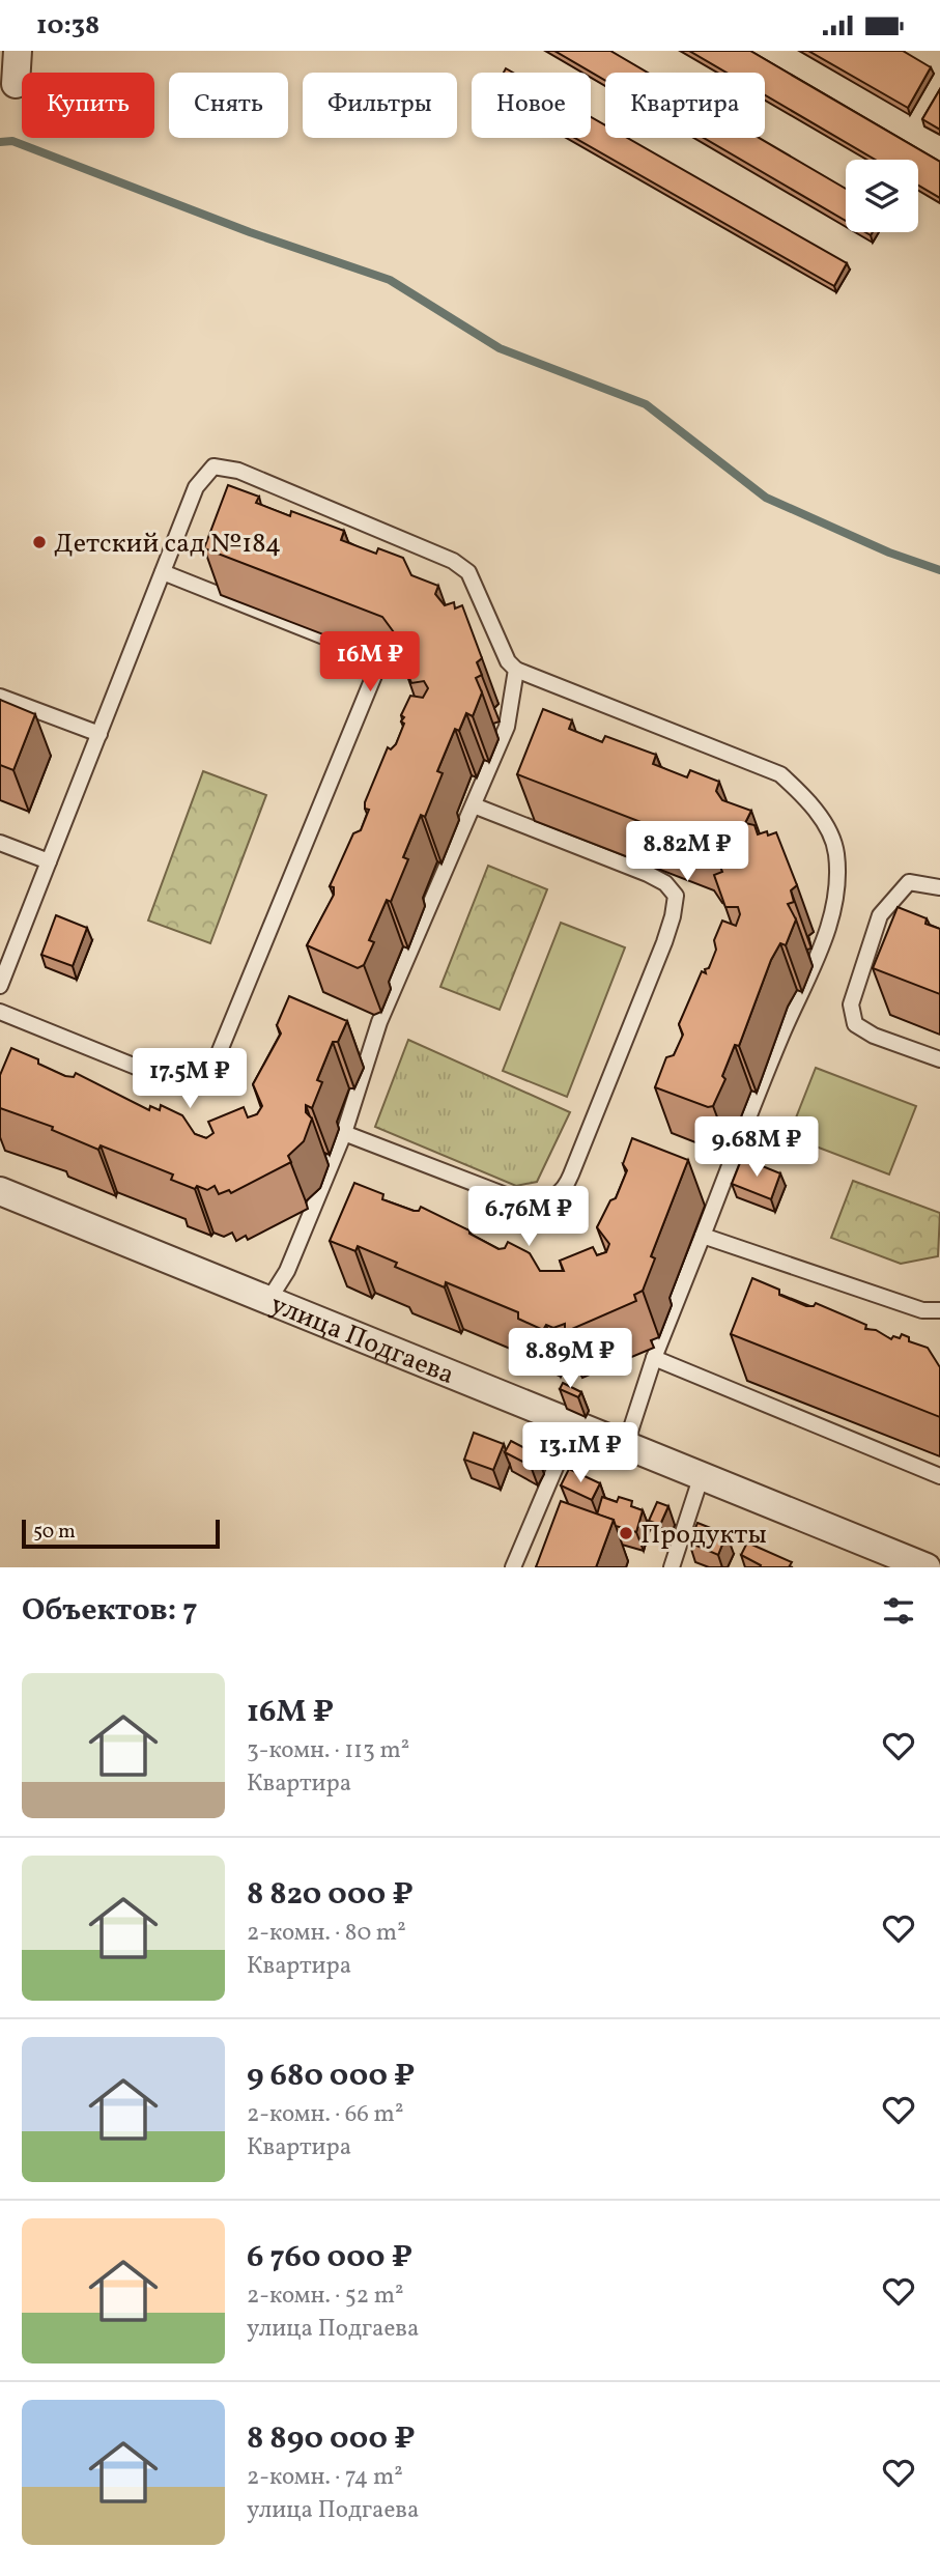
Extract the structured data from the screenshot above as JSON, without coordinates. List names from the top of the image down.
{
  "streets": {
    "street": ["улица Подгаева"]
  },
  "places": ["Детский сад №184", "Продукты"],
  "scale_bar": "50 m",
  "page": {
    "status": "10:38",
    "chip": [
      "Купить",
      "Снять",
      "Фильтры",
      "Новое",
      "Квартира"
    ],
    "price": [
      "16M ₽",
      "8.82M ₽",
      "17.5M ₽",
      "9.68M ₽",
      "6.76M ₽",
      "8.89M ₽",
      "13.1M ₽"
    ],
    "scale": "50 m",
    "heading": "Объектов: 7",
    "list": [
      {
        "name": "16M ₽",
        "note": "3-комн. · 113 m² · Квартира"
      },
      {
        "name": "8 820 000 ₽",
        "note": "2-комн. · 80 m² · Квартира"
      },
      {
        "name": "9 680 000 ₽",
        "note": "2-комн. · 66 m² · Квартира"
      },
      {
        "name": "6 760 000 ₽",
        "note": "2-комн. · 52 m² · улица Подгаева"
      },
      {
        "name": "8 890 000 ₽",
        "note": "2-комн. · 74 m² · улица Подгаева"
      }
    ]
  }
}
